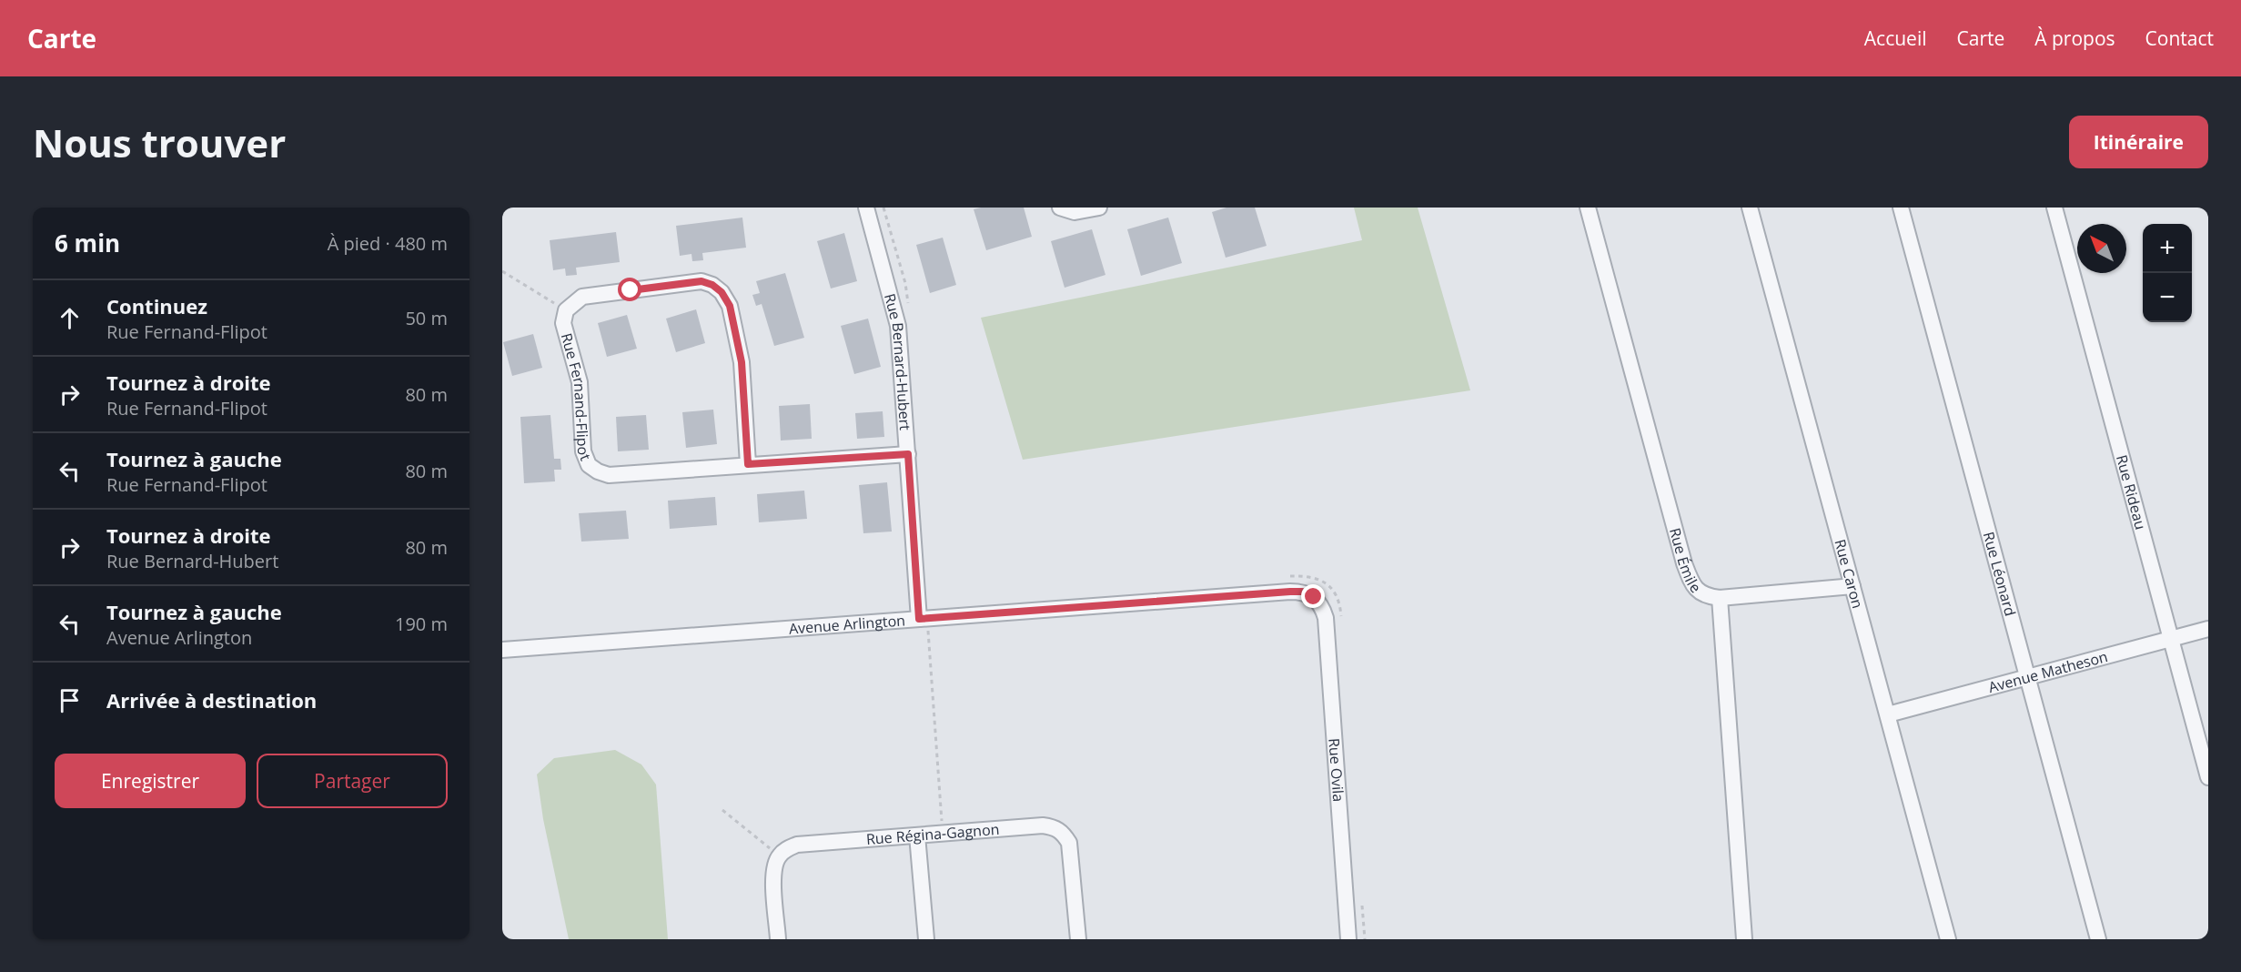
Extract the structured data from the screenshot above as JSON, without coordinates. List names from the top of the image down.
{
  "streets": {
    "street": [
      "Rue Bernard-Hubert",
      "Rue Fernand-Flipot",
      "Rue Rideau",
      "Rue Émile",
      "Rue Caron",
      "Rue Léonard",
      "Avenue Arlington",
      "Avenue Matheson",
      "Rue Ovila",
      "Rue Régina-Gagnon"
    ]
  },
  "crossings": [
    ["Rue Bernard-Hubert", "Rue Fernand-Flipot"],
    ["Rue Bernard-Hubert", "Avenue Arlington"],
    ["Rue Rideau", "Avenue Matheson"],
    ["Rue Caron", "Avenue Matheson"],
    ["Rue Léonard", "Avenue Matheson"],
    ["Avenue Arlington", "Rue Ovila"]
  ],
  "north": "top left",
  "page": {
    "header": "Carte",
    "nav": [
      "Accueil",
      "Carte",
      "À propos",
      "Contact"
    ],
    "buttons": [
      "Itinéraire",
      ["Enregistrer", "Partager"]
    ],
    "title": "Nous trouver",
    "heading": ["6 min", "À pied · 480 m"],
    "map_buttons": ["+", "−"],
    "list": [
      ["Continuez", "Rue Fernand-Flipot", "50 m"],
      ["Tournez à droite", "Rue Fernand-Flipot", "80 m"],
      ["Tournez à gauche", "Rue Fernand-Flipot", "80 m"],
      ["Tournez à droite", "Rue Bernard-Hubert", "80 m"],
      ["Tournez à gauche", "Avenue Arlington", "190 m"],
      "Arrivée à destination"
    ]
  }
}
